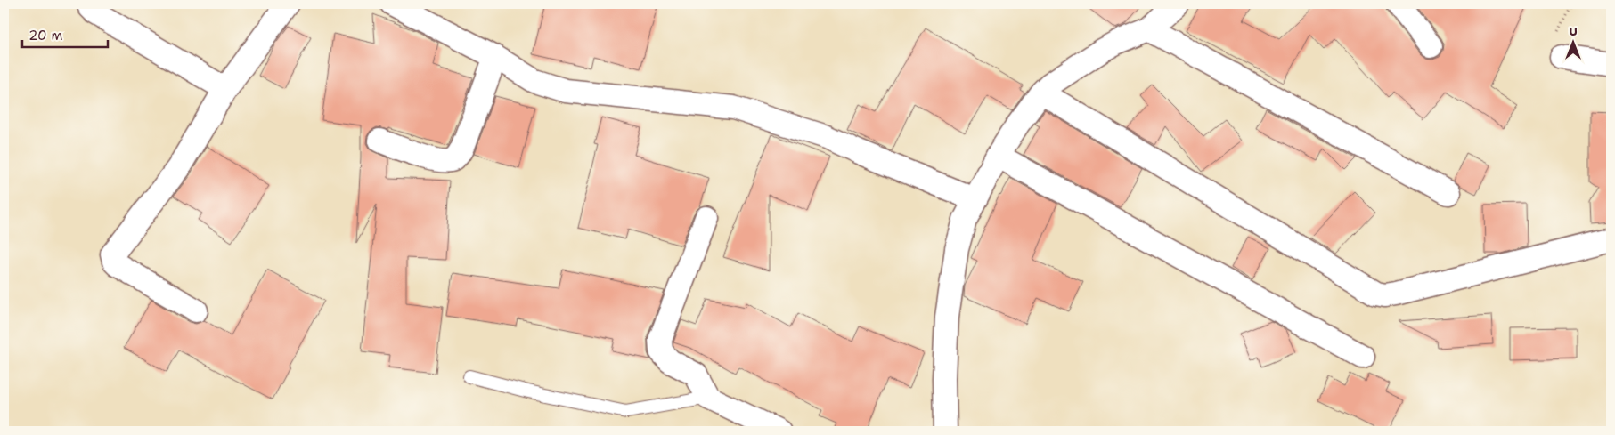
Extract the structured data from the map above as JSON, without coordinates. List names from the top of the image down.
{
  "scale_bar": "20 m",
  "north": "top"
}
